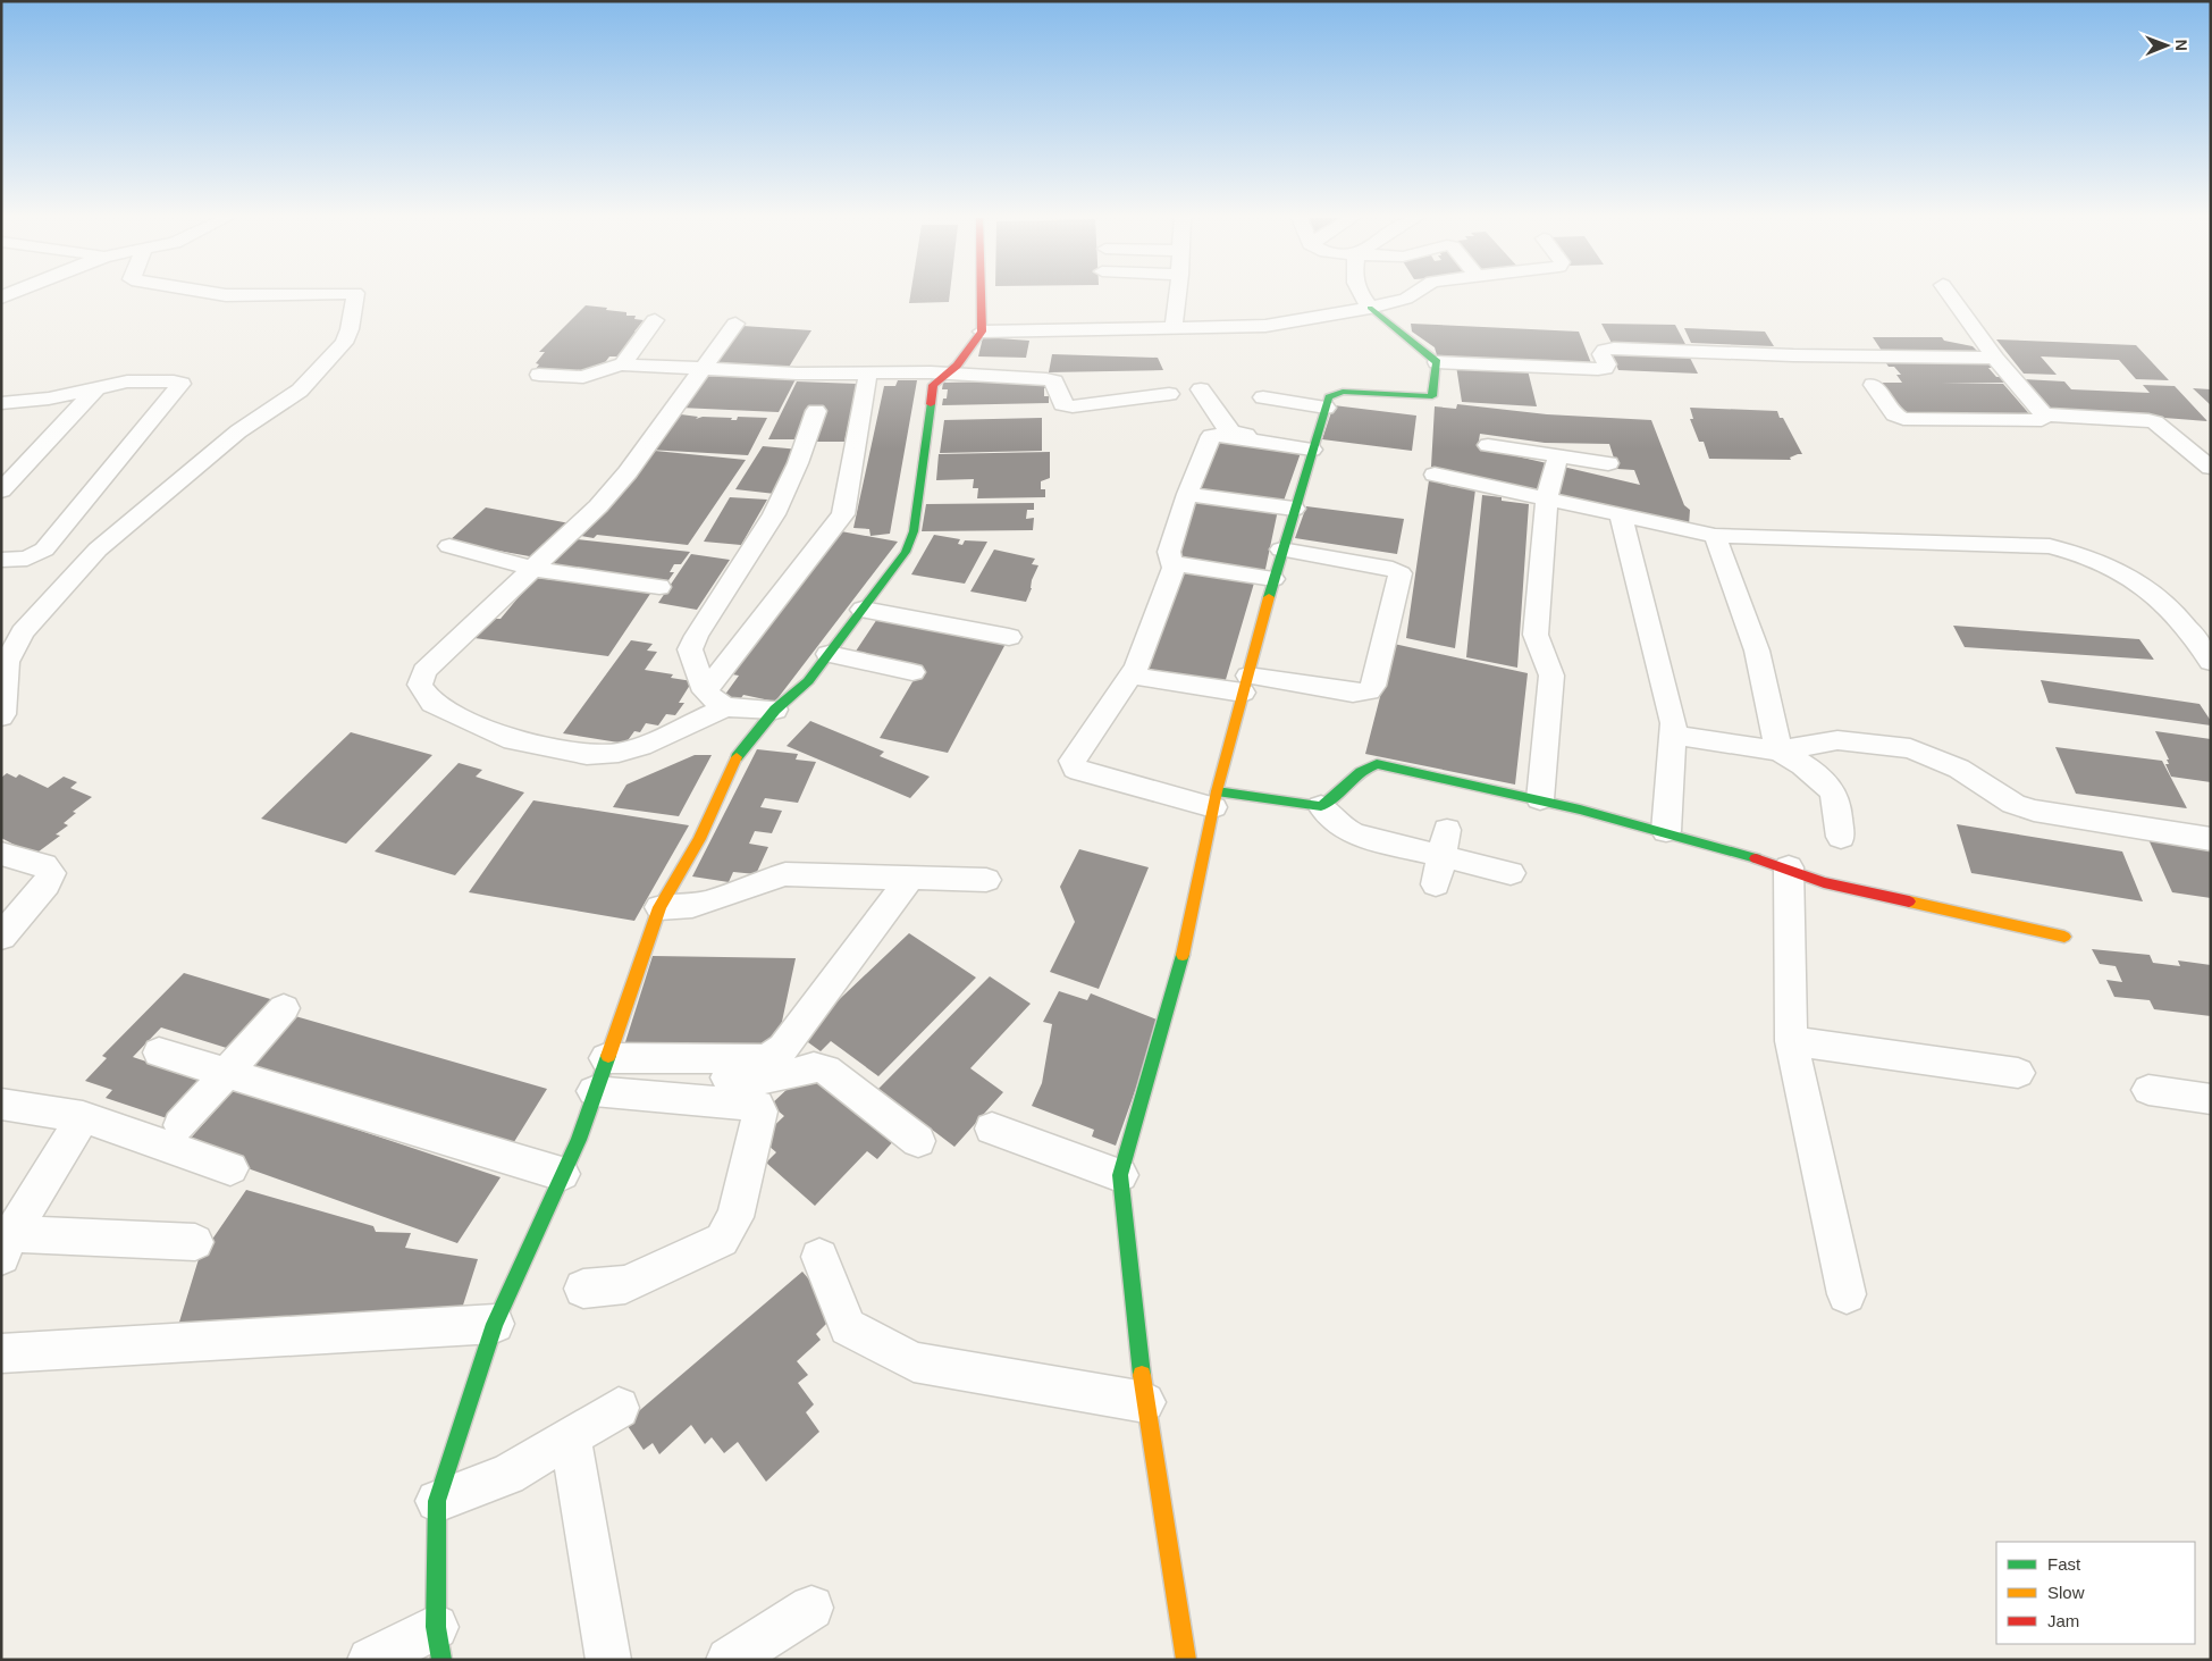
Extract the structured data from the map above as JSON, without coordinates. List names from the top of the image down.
{
  "legend": ["Fast", "Slow", "Jam"],
  "north": "right"
}
